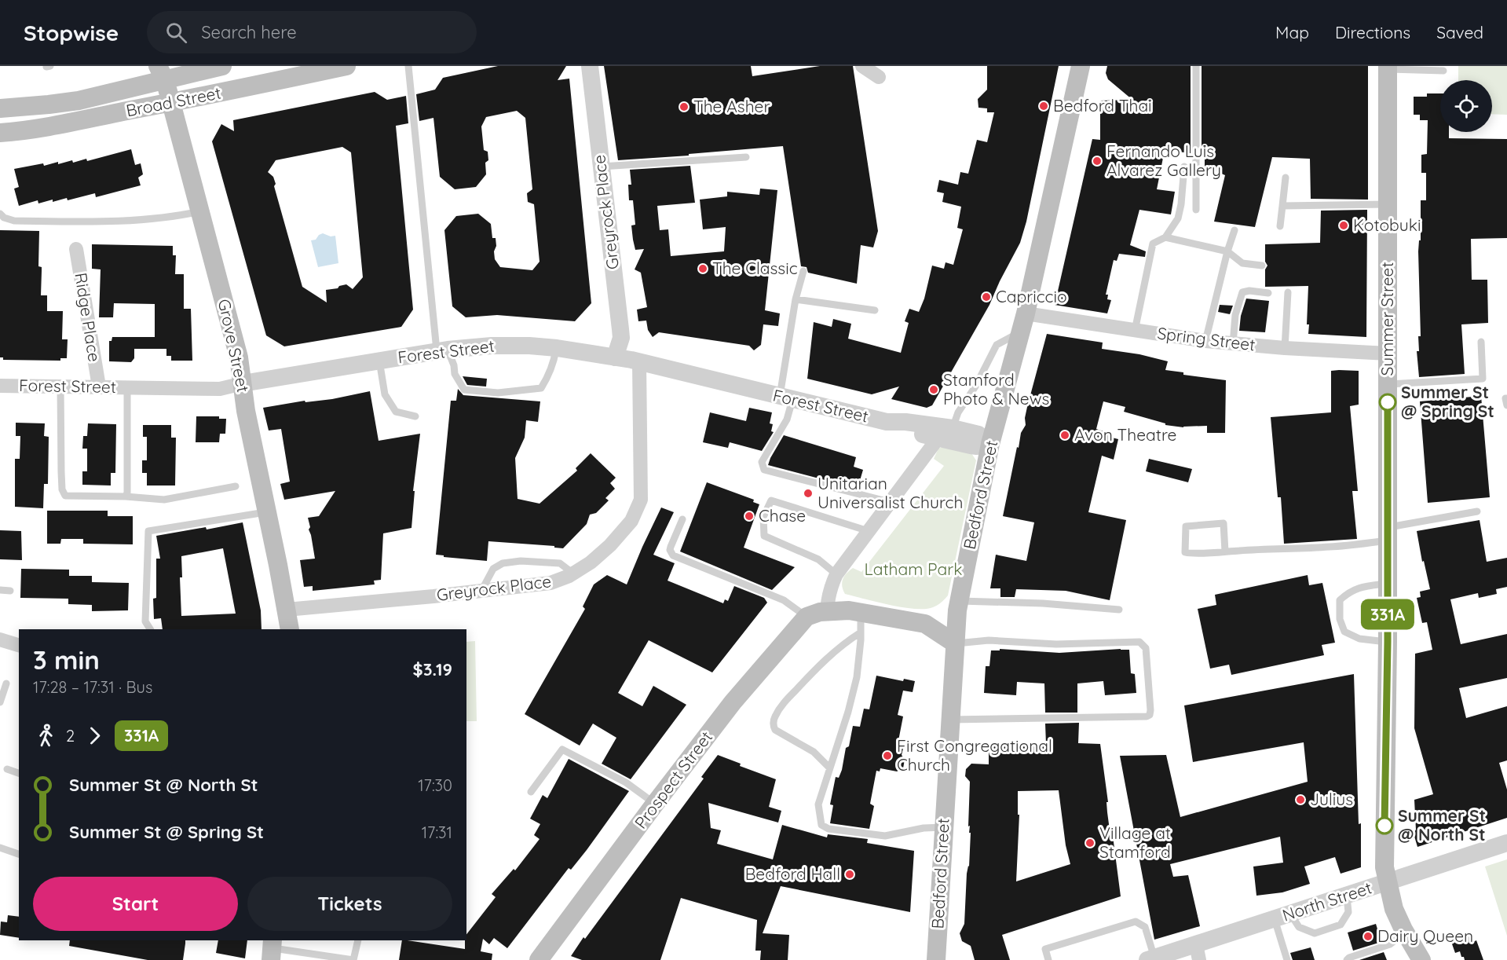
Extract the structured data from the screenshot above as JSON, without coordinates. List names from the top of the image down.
{
  "streets": {
    "main road": [
      "Broad Street",
      "Summer Street",
      "Grove Street",
      "Bedford Street",
      "Prospect Street"
    ],
    "street": [
      "Greyrock Place",
      "Ridge Place",
      "Spring Street",
      "Forest Street",
      "North Street"
    ]
  },
  "crossings": [
    ["Broad Street", "Grove Street"],
    ["Greyrock Place", "Grove Street"],
    ["Greyrock Place", "Forest Street"],
    ["Ridge Place", "Forest Street"],
    ["Summer Street", "Spring Street"],
    ["Summer Street", "North Street"],
    ["Spring Street", "Bedford Street"],
    ["Grove Street", "Forest Street"],
    ["Forest Street", "Bedford Street"]
  ],
  "parks": ["Latham Park"],
  "places": [
    "Bedford Thai",
    "The Asher",
    "Fernando Luis Alvarez Gallery",
    "Kotobuki",
    "The Classic",
    "Capriccio",
    "Stamford Photo & News",
    "Summer St @ Spring St",
    "Avon Theatre",
    "Unitarian Universalist Church",
    "Chase",
    "First Congregational Church",
    "Julius",
    "Summer St @ North St",
    "Village at Stamford",
    "Bedford Hall",
    "Dairy Queen"
  ],
  "lines": ["bus line 331A"],
  "page": {
    "header": "Stopwise",
    "search": "Search here",
    "nav": ["Map", "Directions", "Saved"],
    "on_map": "331A",
    "heading": ["3 min", "17:28 – 17:31 · Bus", "$3.19"],
    "legs": ["2", "331A"],
    "list": [
      {
        "name": "Summer St @ North St",
        "value": "17:30"
      },
      {
        "name": "Summer St @ Spring St",
        "value": "17:31"
      }
    ],
    "buttons": ["Start", "Tickets"]
  }
}
